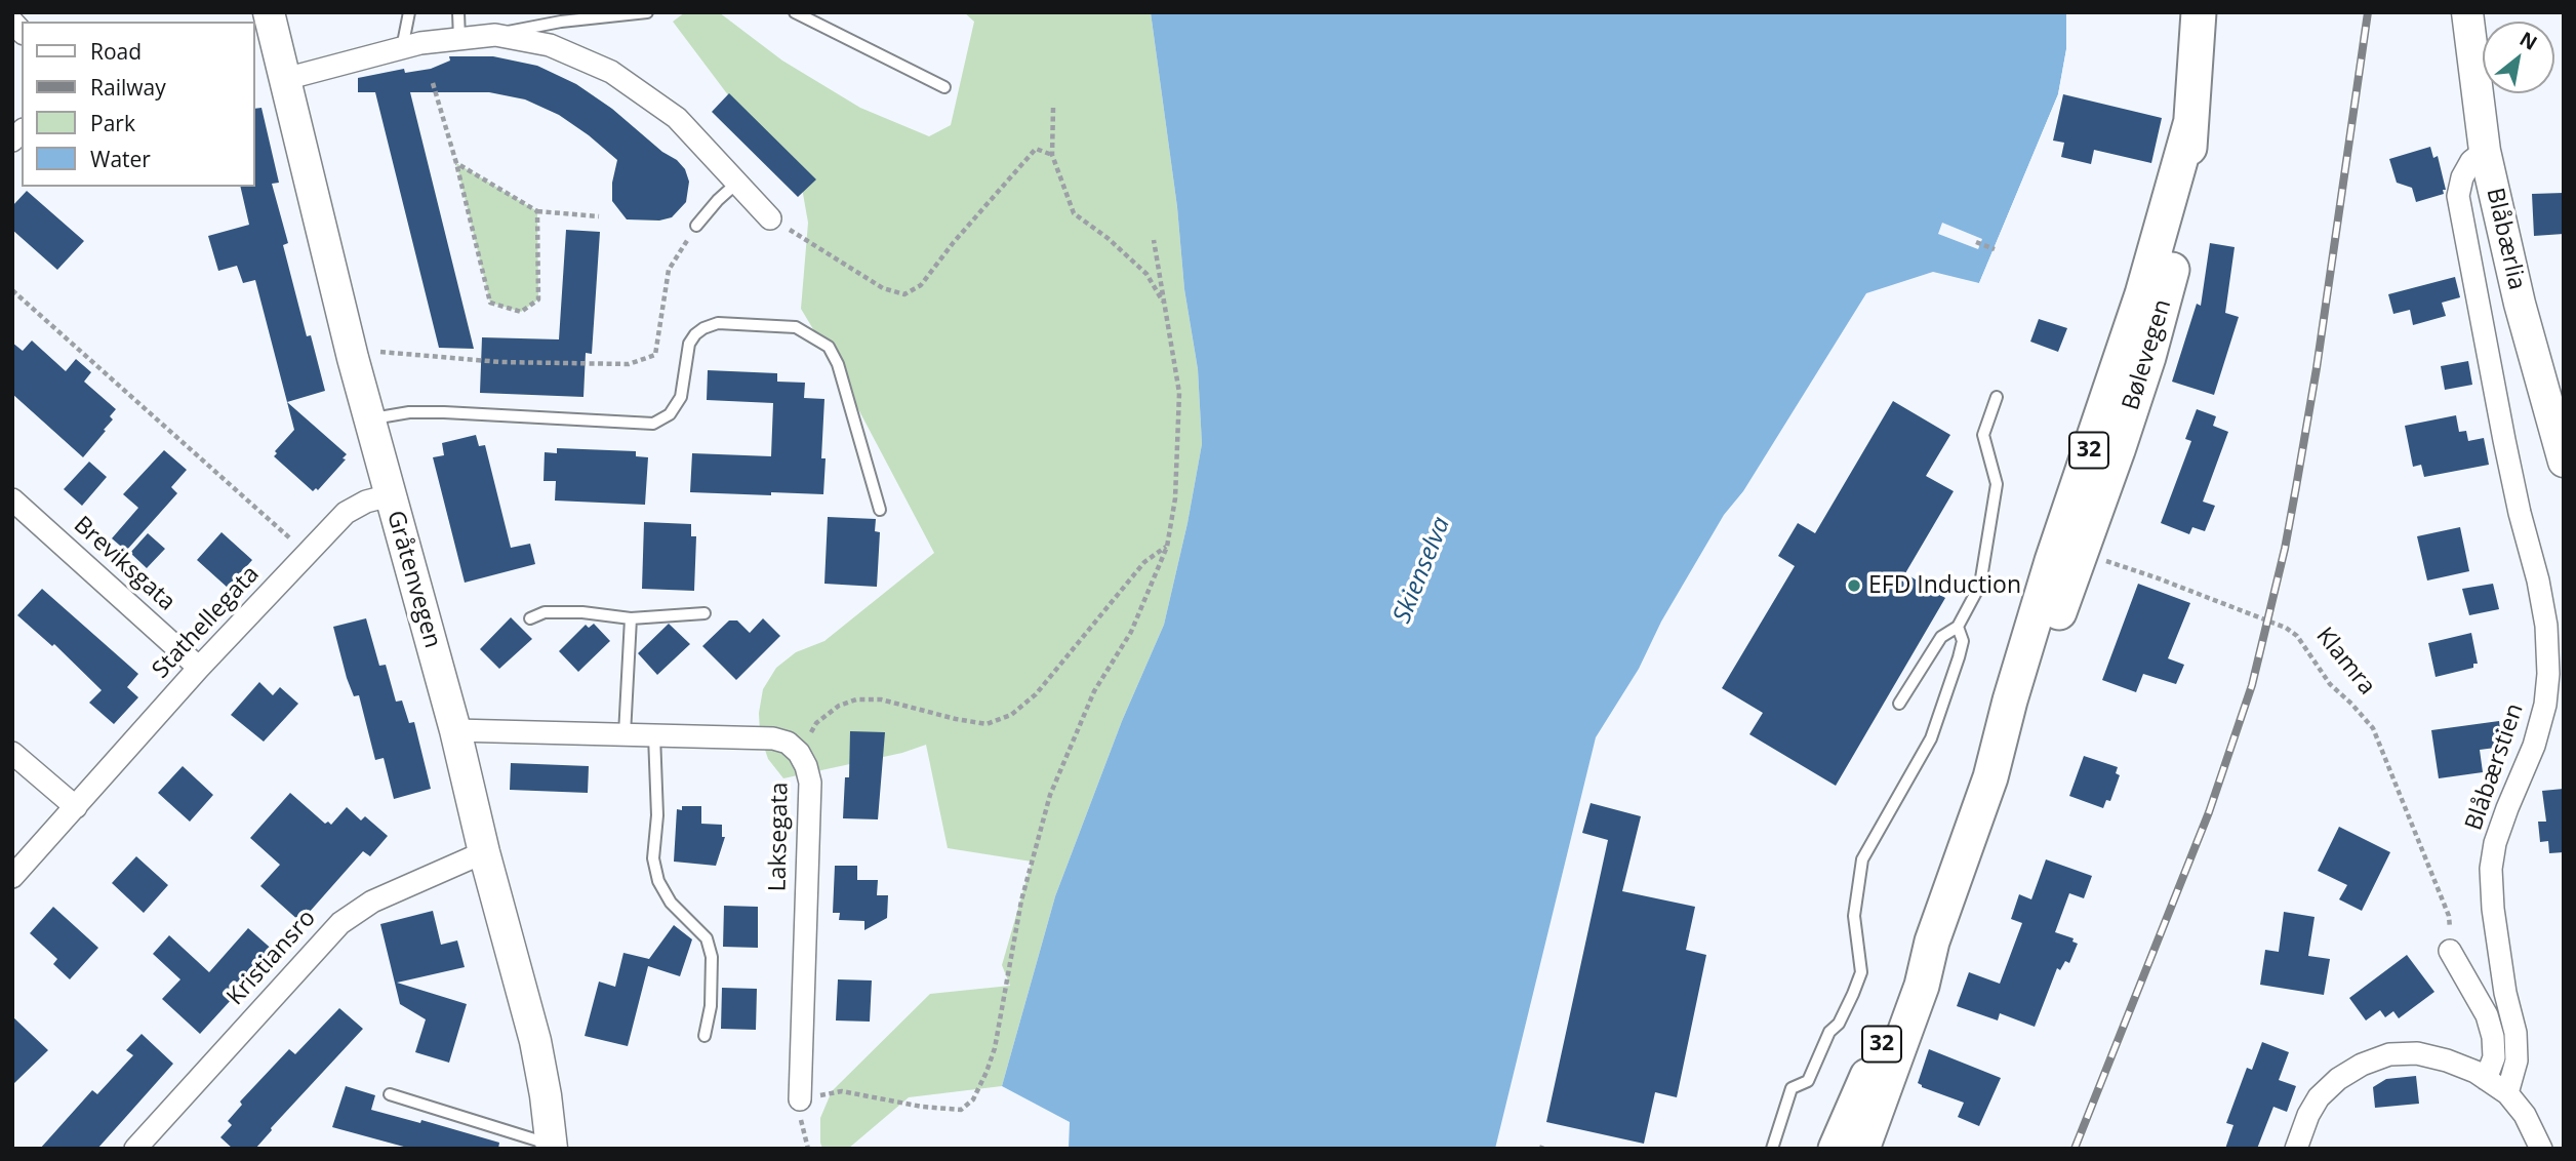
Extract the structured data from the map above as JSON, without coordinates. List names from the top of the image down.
{
  "streets": {
    "main road": ["Bølevegen", "32"],
    "street": [
      "Blåbærlia",
      "Breviksgata",
      "Gråtenvegen",
      "Stathellegata",
      "Blåbærstien",
      "Laksegata",
      "Kristiansro"
    ],
    "path": ["Klamra"]
  },
  "crossings": [
    ["Blåbærlia", "Blåbærstien"],
    ["Bølevegen", "Klamra"],
    ["Breviksgata", "Stathellegata"],
    ["Gråtenvegen", "Stathellegata"],
    ["Gråtenvegen", "Laksegata"],
    ["Gråtenvegen", "Kristiansro"]
  ],
  "water": ["Skienselva"],
  "places": ["EFD Induction"],
  "legend": [
    "Road",
    "Railway",
    "Park",
    "Water"
  ],
  "north": "top right"
}
